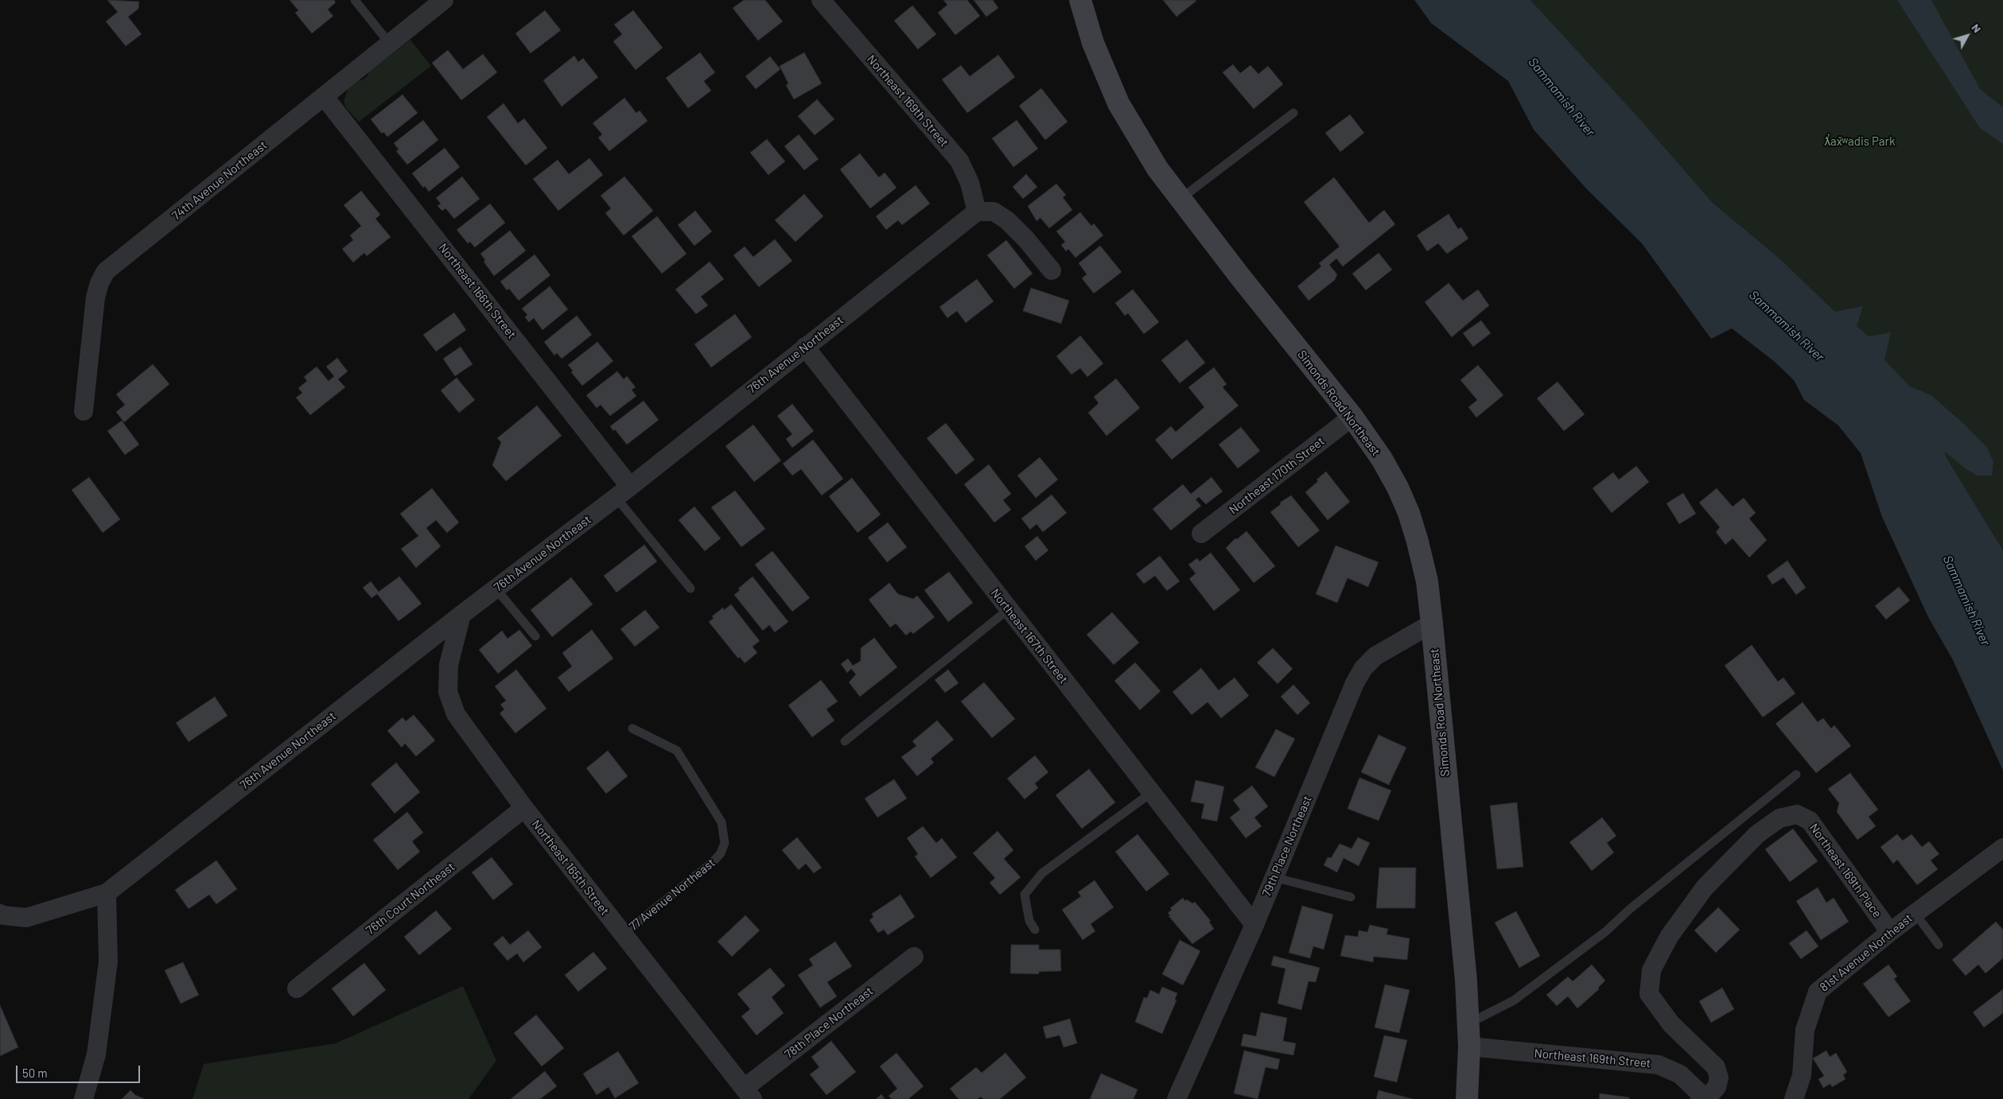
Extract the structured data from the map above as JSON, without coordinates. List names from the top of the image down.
{
  "streets": {
    "main road": ["Simonds Road Northeast"],
    "street": [
      "Northeast 169th Street",
      "74th Avenue Northeast",
      "Northeast 166th Street",
      "76th Avenue Northeast",
      "Northeast 170th Street",
      "Northeast 167th Street",
      "79th Place Northeast",
      "Northeast 165th Street",
      "Northeast 169th Place",
      "76th Court Northeast",
      "81st Avenue Northeast",
      "78th Place Northeast"
    ],
    "lane": ["77 Avenue Northeast"]
  },
  "crossings": [
    ["Northeast 169th Street", "76th Avenue Northeast"],
    ["Northeast 169th Street", "Simonds Road Northeast"],
    ["Northeast 169th Street", "Northeast 169th Place"],
    ["74th Avenue Northeast", "Northeast 166th Street"],
    ["Northeast 166th Street", "76th Avenue Northeast"],
    ["76th Avenue Northeast", "Northeast 167th Street"],
    ["76th Avenue Northeast", "Northeast 165th Street"],
    ["Simonds Road Northeast", "Northeast 170th Street"],
    ["Simonds Road Northeast", "79th Place Northeast"],
    ["Northeast 167th Street", "79th Place Northeast"],
    ["Northeast 165th Street", "77 Avenue Northeast"],
    ["Northeast 165th Street", "76th Court Northeast"],
    ["Northeast 165th Street", "78th Place Northeast"],
    ["Northeast 169th Place", "81st Avenue Northeast"]
  ],
  "water": ["Sammamish River"],
  "parks": ["ƛ̕ax̌ʷadis Park"],
  "scale_bar": "50 m",
  "north": "top right"
}
